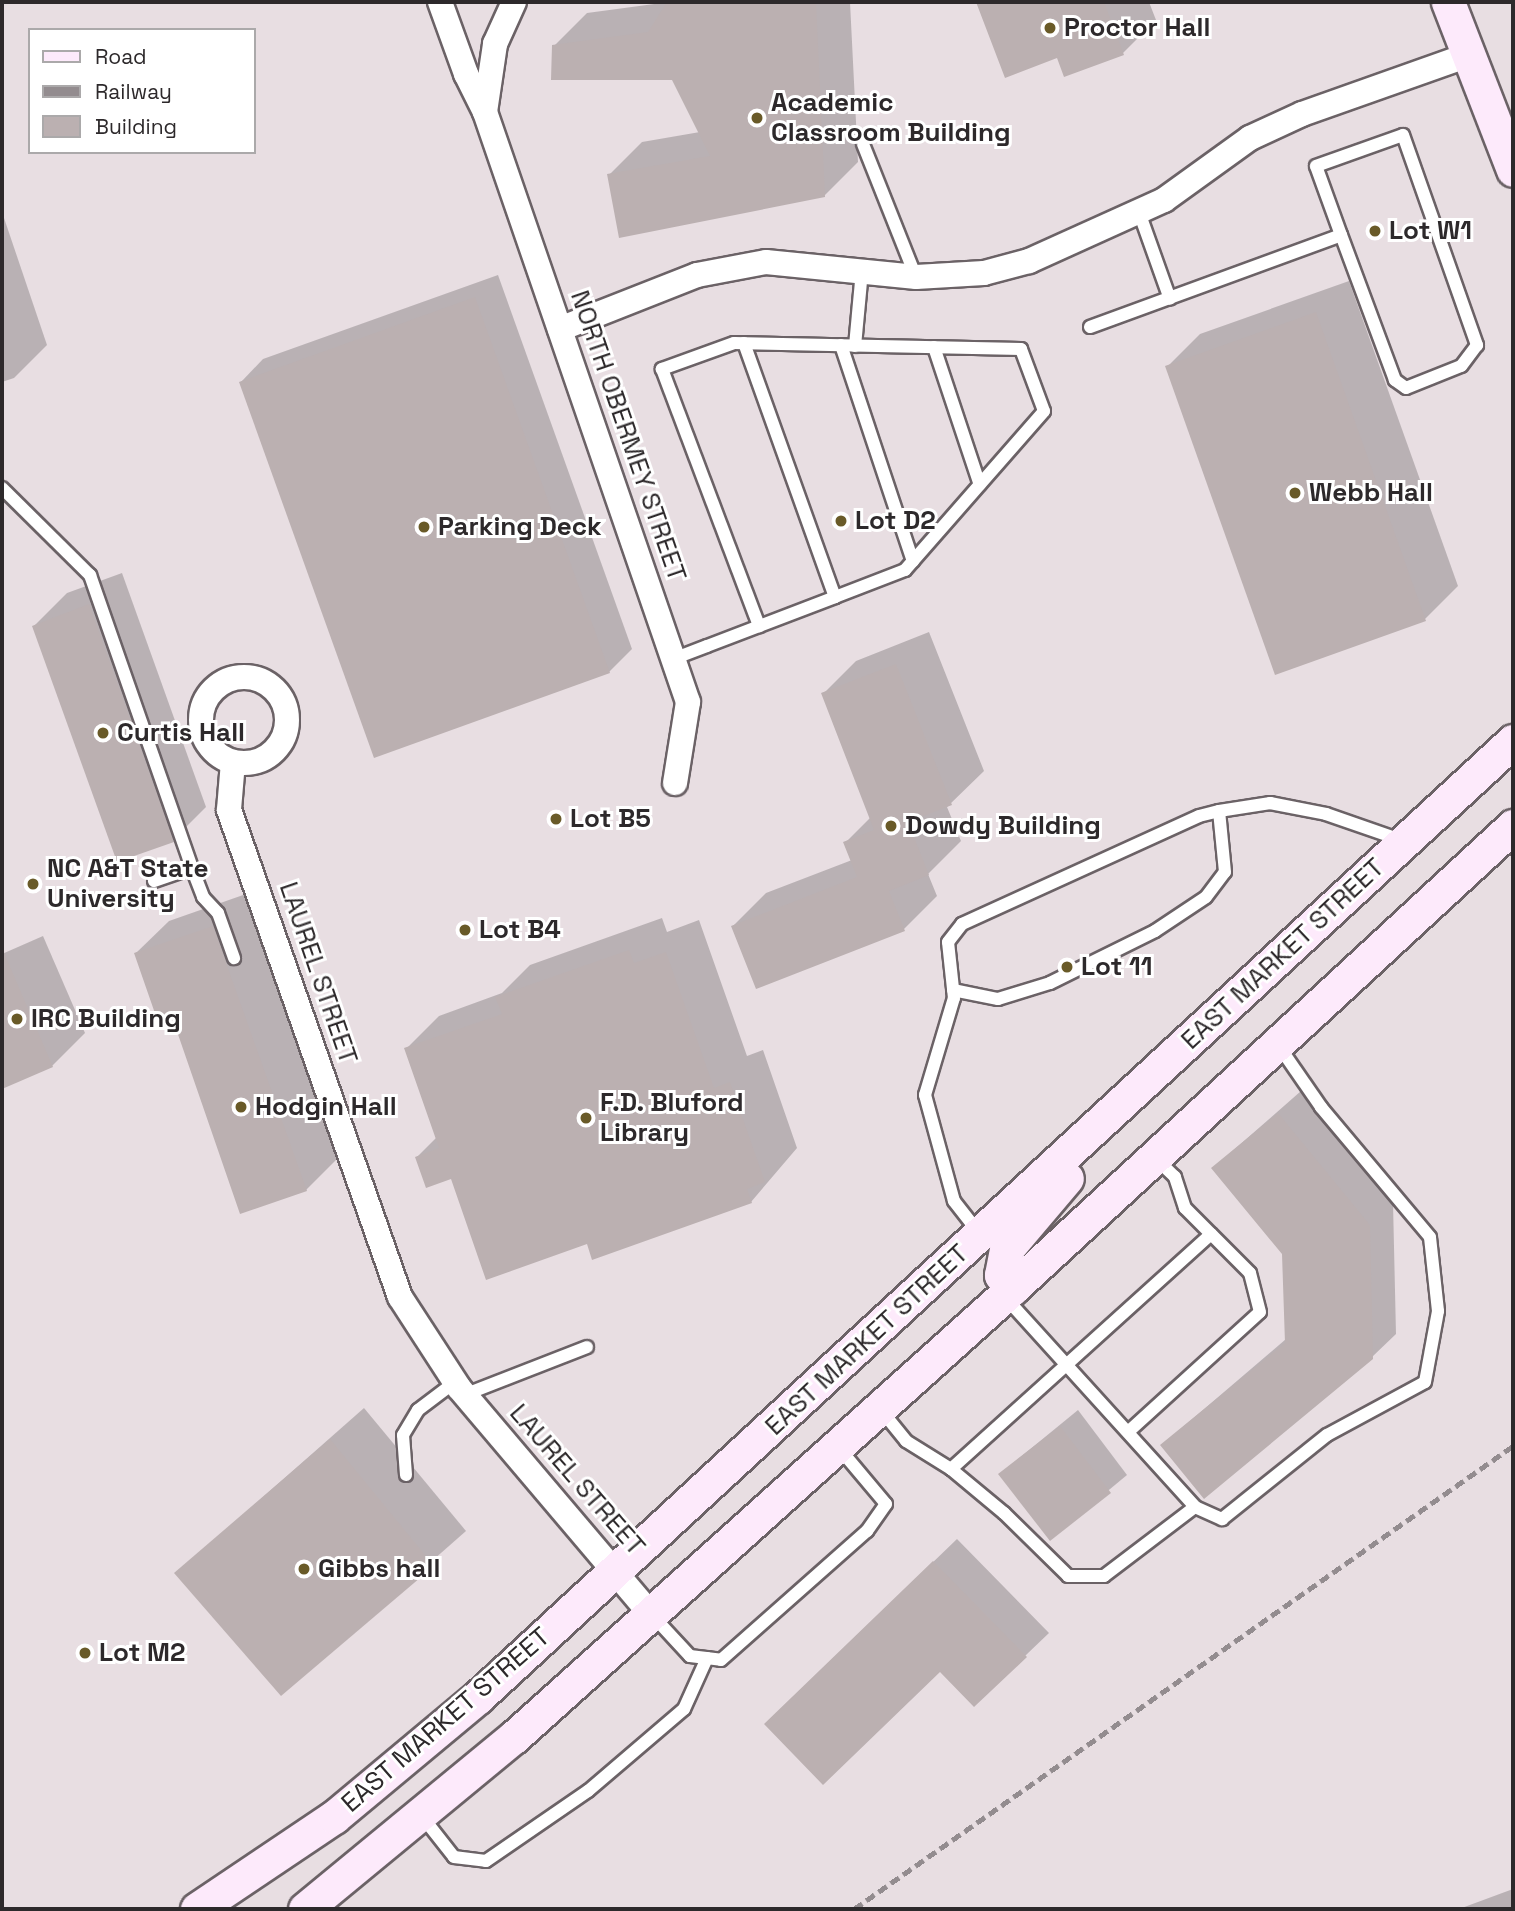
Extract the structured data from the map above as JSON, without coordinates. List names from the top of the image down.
{
  "streets": {
    "main road": ["EAST MARKET STREET"],
    "street": ["NORTH OBERMEY STREET", "LAUREL STREET"]
  },
  "crossings": [
    ["EAST MARKET STREET", "LAUREL STREET"]
  ],
  "places": [
    "Proctor Hall",
    "Academic Classroom Building",
    "Lot W1",
    "Webb Hall",
    "Lot D2",
    "Parking Deck",
    "Curtis Hall",
    "Lot B5",
    "Dowdy Building",
    "NC A&T State University",
    "Lot B4",
    "Lot 11",
    "IRC Building",
    "Hodgin Hall",
    "F.D. Bluford Library",
    "Gibbs hall",
    "Lot M2"
  ],
  "legend": ["Road", "Railway", "Building"]
}
